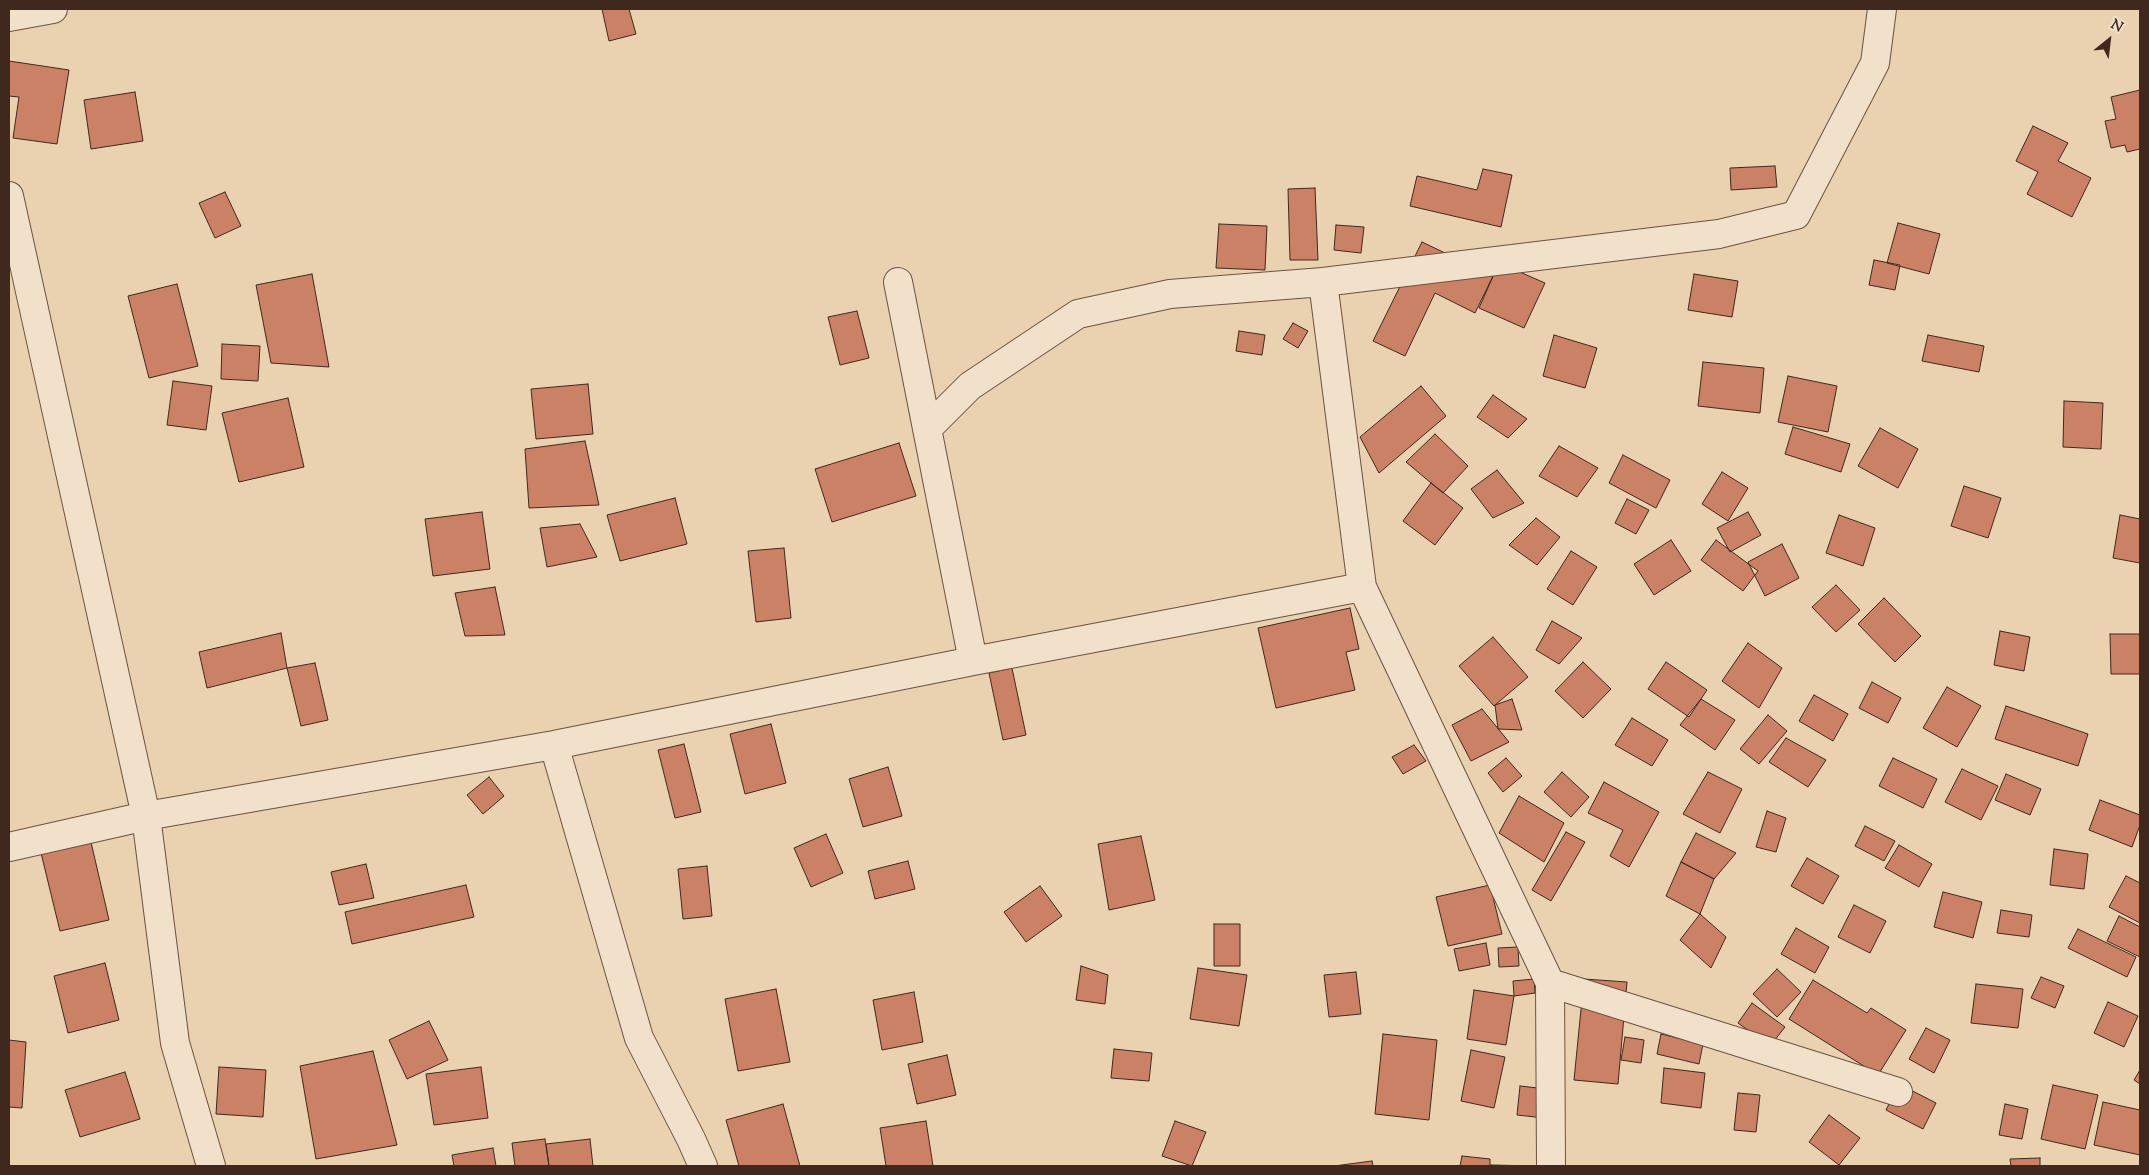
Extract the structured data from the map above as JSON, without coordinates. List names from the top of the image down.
{
  "north": "top right"
}
